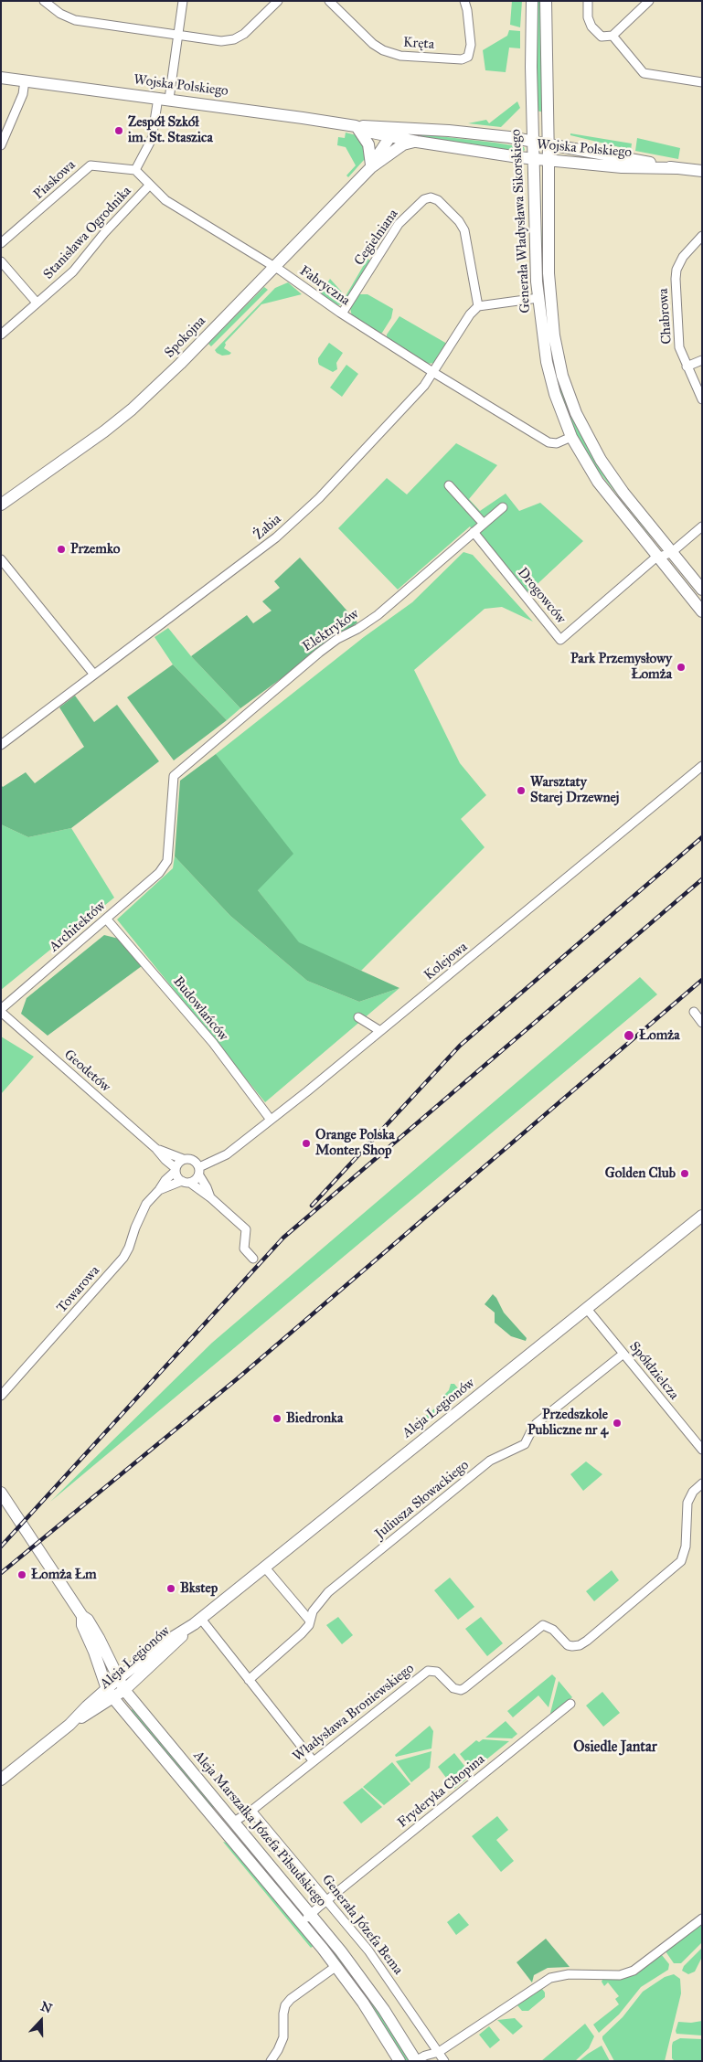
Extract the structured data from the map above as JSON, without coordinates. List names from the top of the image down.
{
  "streets": {
    "main road": [
      "Wojska Polskiego",
      "Generała Władysława Sikorskiego",
      "Spokojna",
      "Aleja Legionów",
      "Aleja Marszałka Józefa Piłsudskiego"
    ],
    "street": [
      "Kręta",
      "Piaskowa",
      "Stanisława Ogrodnika",
      "Cegielniana",
      "Fabryczna",
      "Chabrowa",
      "Żabia",
      "Drogowców",
      "Elektryków",
      "Architektów",
      "Kolejowa",
      "Budowlańców",
      "Geodetów",
      "Towarowa",
      "Spółdzielcza",
      "Juliusza Słowackiego",
      "Władysława Broniewskiego",
      "Fryderyka Chopina",
      "Generała Józefa Bema"
    ]
  },
  "crossings": [
    ["Wojska Polskiego", "Generała Władysława Sikorskiego"],
    ["Wojska Polskiego", "Spokojna"],
    ["Piaskowa", "Fabryczna"],
    ["Generała Władysława Sikorskiego", "Fabryczna"],
    ["Generała Władysława Sikorskiego", "Drogowców"],
    ["Stanisława Ogrodnika", "Fabryczna"],
    ["Cegielniana", "Fabryczna"],
    ["Fabryczna", "Spokojna"],
    ["Fabryczna", "Żabia"],
    ["Drogowców", "Elektryków"],
    ["Elektryków", "Architektów"],
    ["Architektów", "Budowlańców"],
    ["Architektów", "Geodetów"],
    ["Kolejowa", "Budowlańców"],
    ["Kolejowa", "Geodetów"],
    ["Kolejowa", "Towarowa"],
    ["Geodetów", "Towarowa"],
    ["Spółdzielcza", "Aleja Legionów"],
    ["Spółdzielcza", "Juliusza Słowackiego"],
    ["Aleja Legionów", "Aleja Marszałka Józefa Piłsudskiego"],
    ["Władysława Broniewskiego", "Aleja Marszałka Józefa Piłsudskiego"],
    ["Władysława Broniewskiego", "Generała Józefa Bema"],
    ["Fryderyka Chopina", "Aleja Marszałka Józefa Piłsudskiego"],
    ["Fryderyka Chopina", "Generała Józefa Bema"]
  ],
  "districts": ["Osiedle Jantar"],
  "places": [
    "Zespół Szkół im. St. Staszica",
    "Przemko",
    "Park Przemysłowy Łomża",
    "Warsztaty Starej Drzewnej",
    "Łomża",
    "Orange Polska Monter Shop",
    "Golden Club",
    "Biedronka",
    "Przedszkole Publiczne nr 4",
    "Łomża Łm",
    "Bkstep"
  ],
  "north": "top"
}
